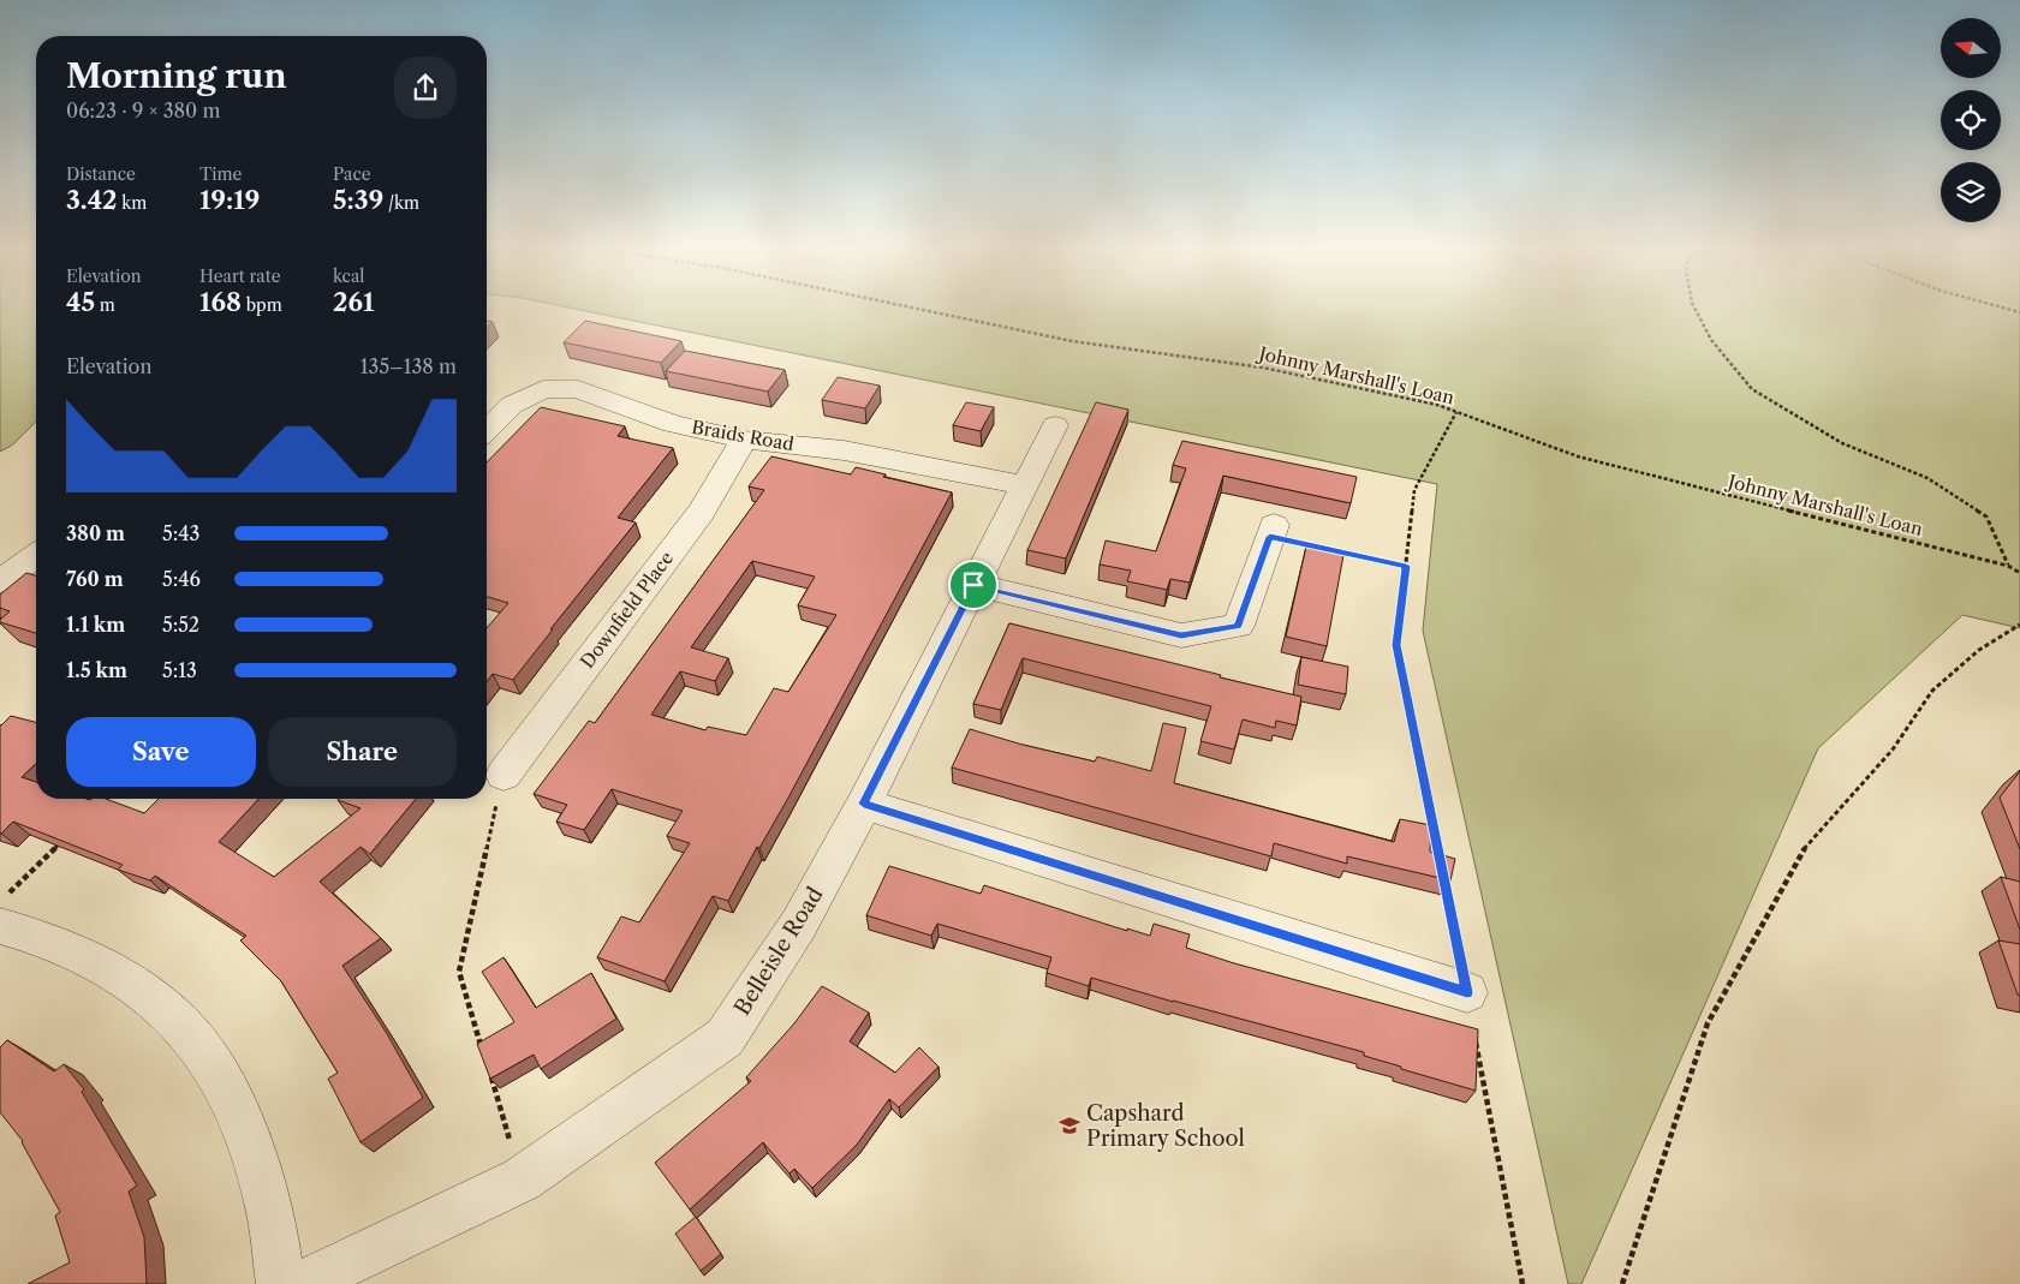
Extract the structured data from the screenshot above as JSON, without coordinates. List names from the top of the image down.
{
  "streets": {
    "street": ["Braids Road", "Downfield Place", "Belleisle Road"],
    "path": ["Johnny Marshall's Loan"]
  },
  "crossings": [
    ["Braids Road", "Downfield Place"],
    ["Braids Road", "Belleisle Road"]
  ],
  "places": {
    "school or university": ["Capshard Primary School"]
  },
  "north": "left",
  "page": {
    "heading": ["Morning run", "06:23 · 9 × 380 m"],
    "stats": [
      ["Distance", "3.42 km"],
      ["Time", "19:19"],
      ["Pace", "5:39 /km"],
      ["Elevation", "45 m"],
      ["Heart rate", "168 bpm"],
      ["kcal", "261"]
    ],
    "chart": ["Elevation", "135–138 m"],
    "list": [
      {
        "name": "380 m",
        "note": "5:43"
      },
      {
        "name": "760 m",
        "note": "5:46"
      },
      {
        "name": "1.1 km",
        "note": "5:52"
      },
      {
        "name": "1.5 km",
        "note": "5:13"
      }
    ],
    "buttons": ["Save", "Share"]
  }
}
